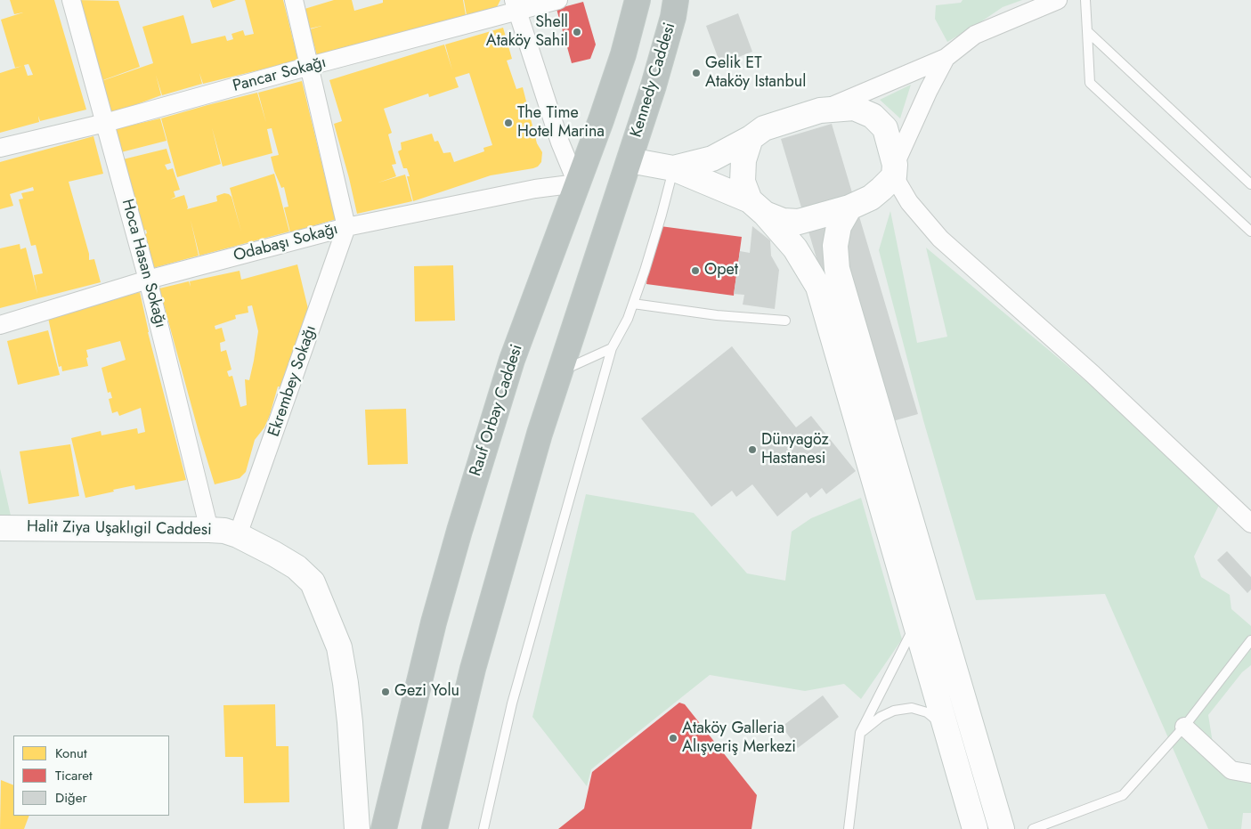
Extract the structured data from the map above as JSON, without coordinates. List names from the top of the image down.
{
  "streets": {
    "highway": ["Kennedy Caddesi", "Rauf Orbay Caddesi"],
    "street": [
      "Pancar Sokağı",
      "Odabaşı Sokağı",
      "Hoca Hasan Sokağı",
      "Ekrembey Sokağı",
      "Halit Ziya Uşaklıgil Caddesi"
    ]
  },
  "crossings": [
    ["Pancar Sokağı", "Hoca Hasan Sokağı"],
    ["Odabaşı Sokağı", "Hoca Hasan Sokağı"],
    ["Odabaşı Sokağı", "Ekrembey Sokağı"],
    ["Odabaşı Sokağı", "Rauf Orbay Caddesi"],
    ["Hoca Hasan Sokağı", "Halit Ziya Uşaklıgil Caddesi"],
    ["Ekrembey Sokağı", "Halit Ziya Uşaklıgil Caddesi"]
  ],
  "places": [
    "Shell Ataköy Sahil",
    "Gelik ET Ataköy Istanbul",
    "The Time Hotel Marina",
    "Opet",
    "Dünyagöz Hastanesi",
    "Gezi Yolu",
    "Ataköy Galleria Alışveriş Merkezi"
  ],
  "legend": ["Konut", "Ticaret", "Diğer"]
}
